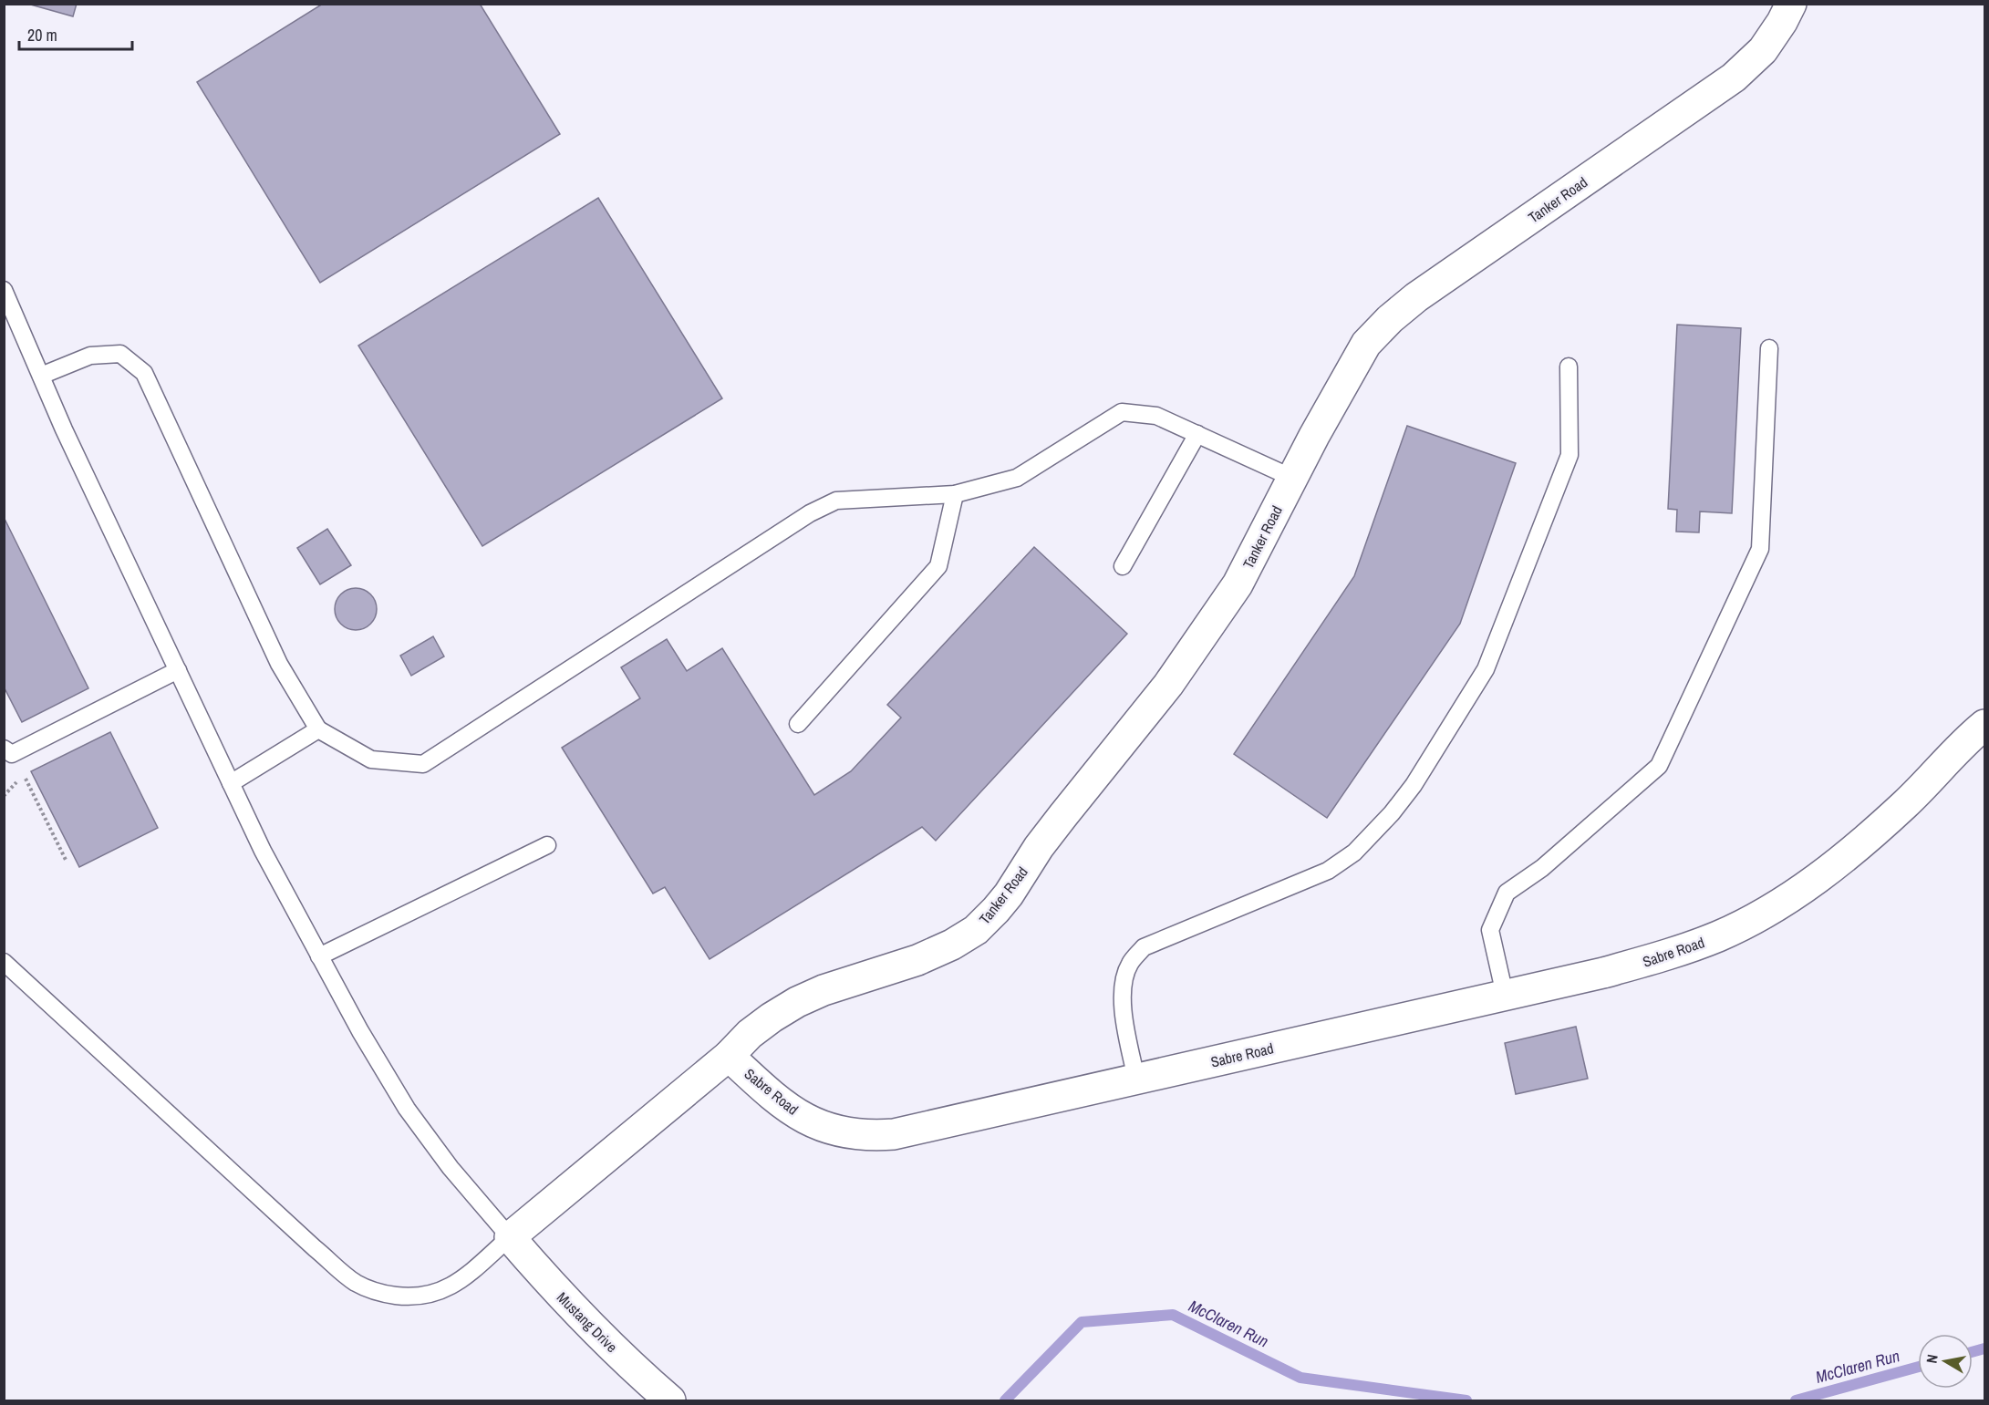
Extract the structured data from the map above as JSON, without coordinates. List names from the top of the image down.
{
  "streets": {
    "street": ["Tanker Road", "Sabre Road", "Mustang Drive"]
  },
  "crossings": [
    ["Tanker Road", "Sabre Road"]
  ],
  "water": ["McClaren Run"],
  "scale_bar": "20 m",
  "north": "left"
}
